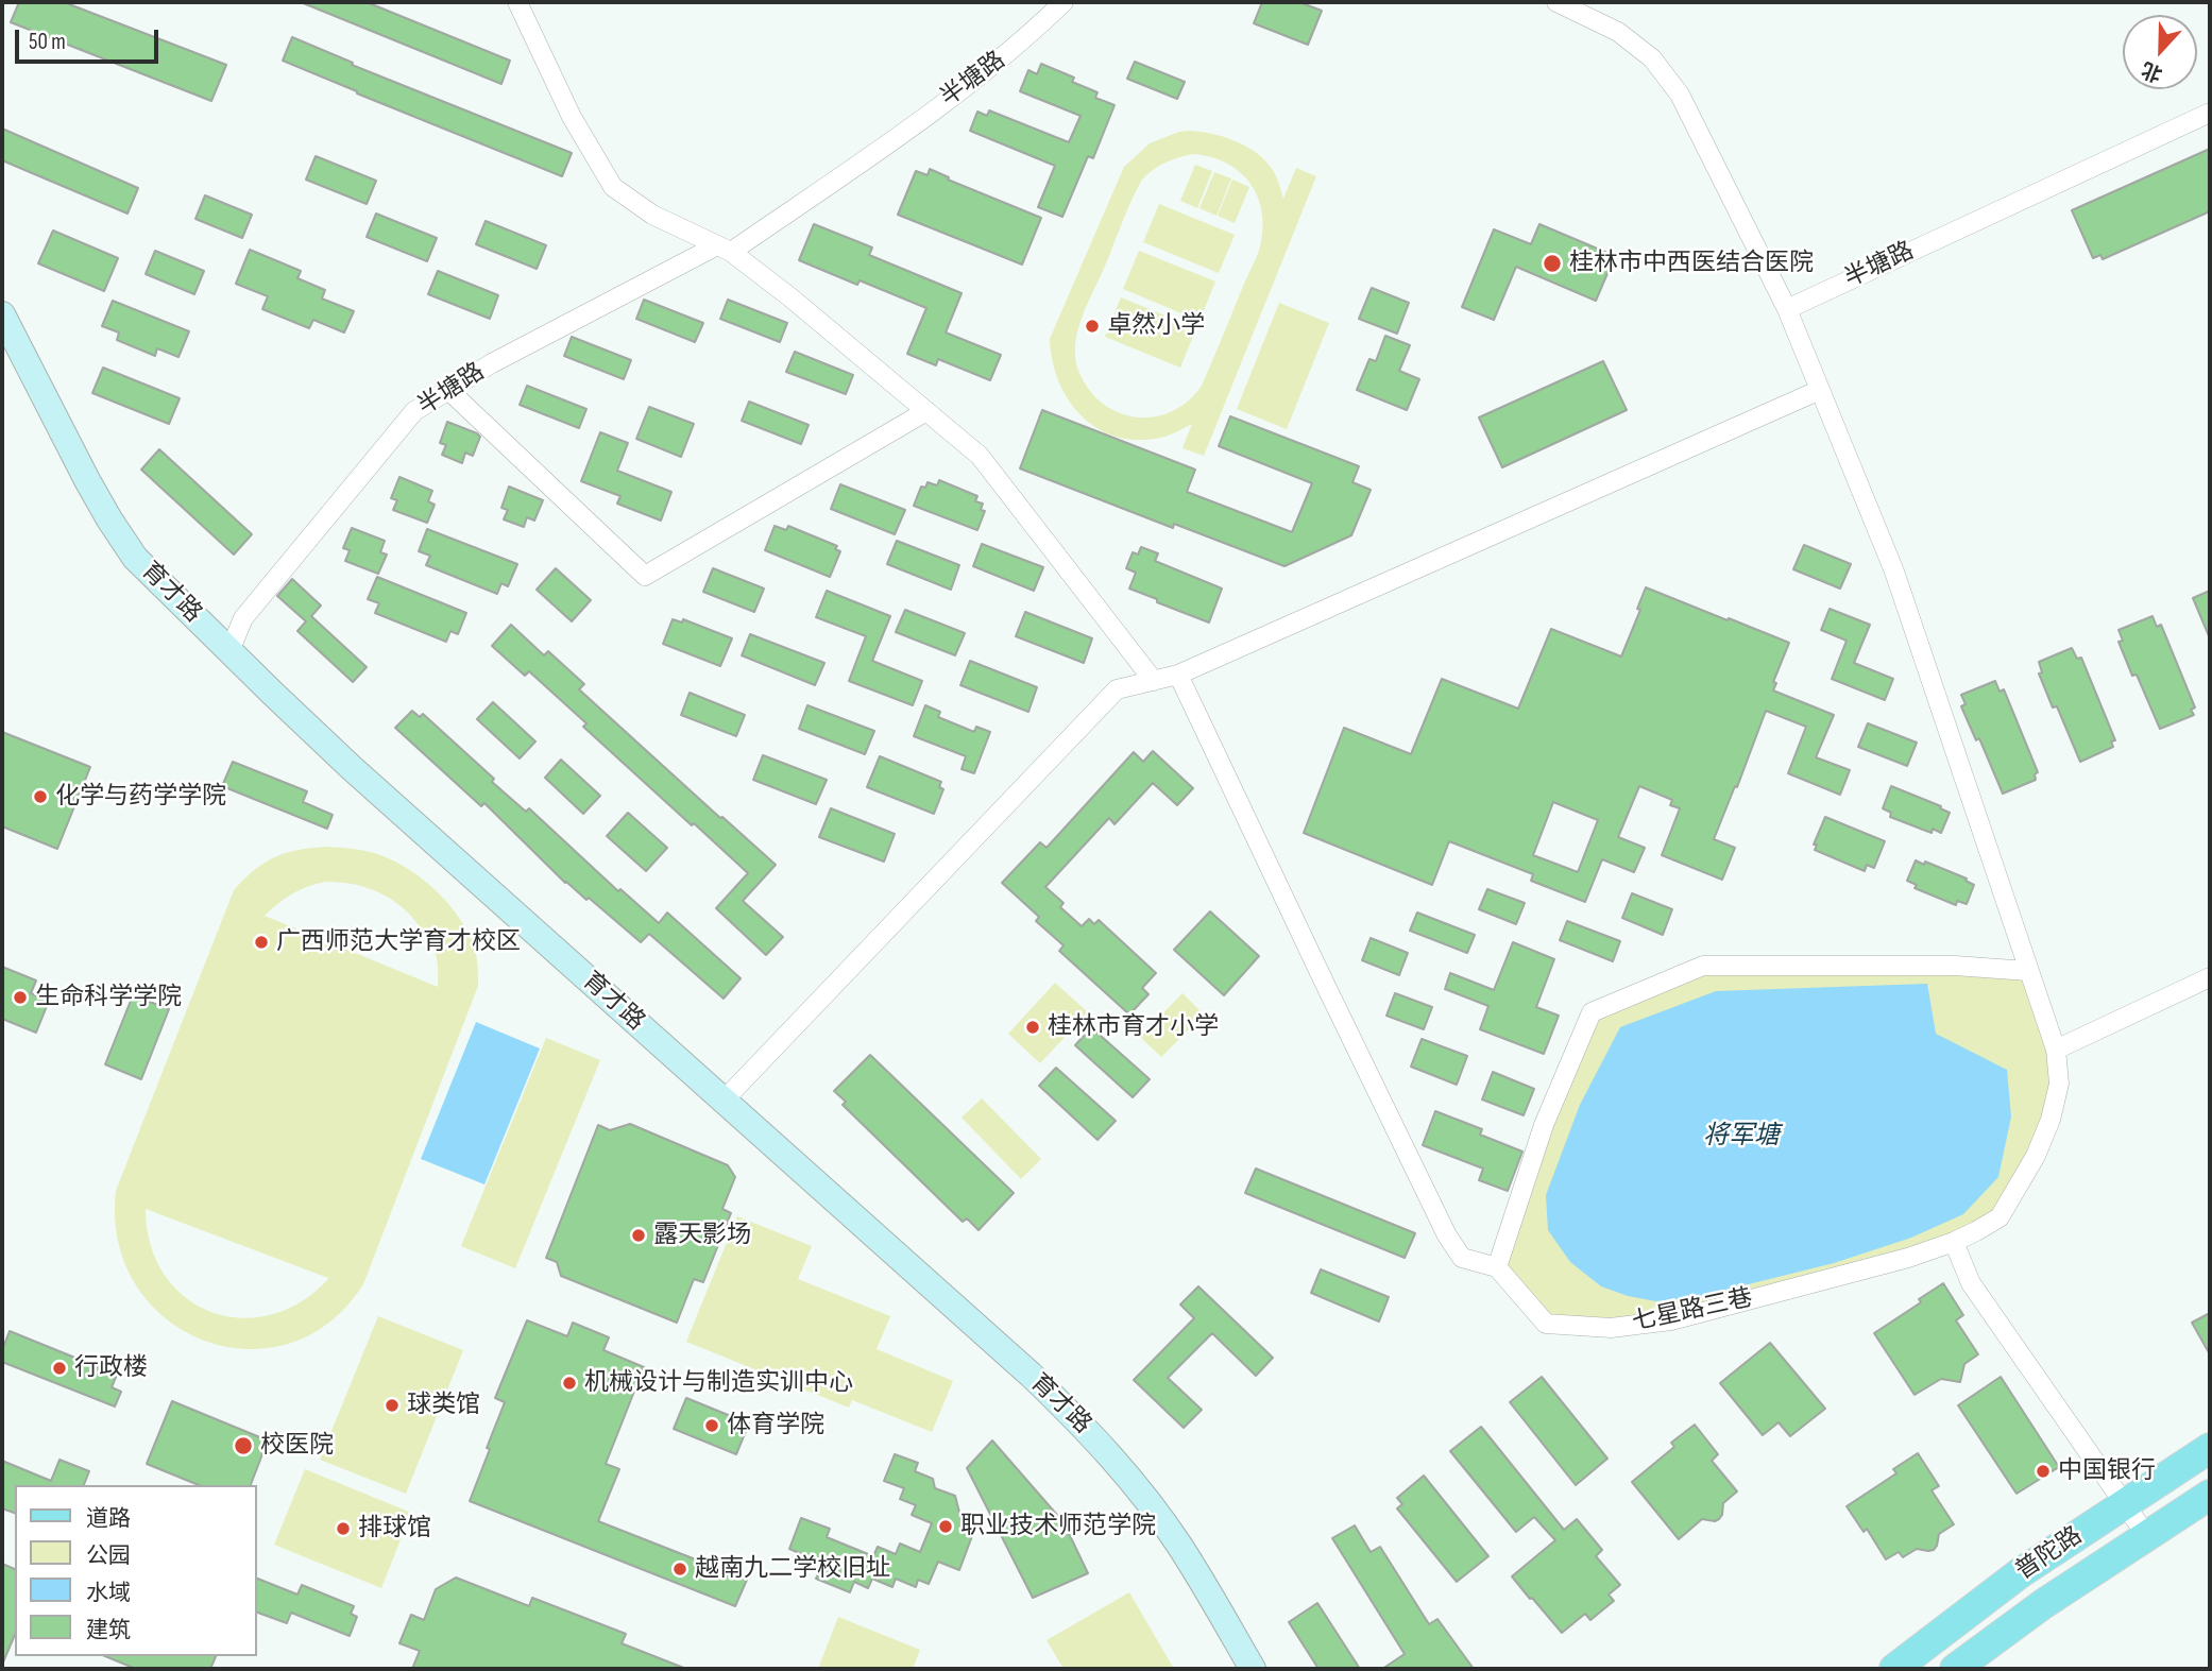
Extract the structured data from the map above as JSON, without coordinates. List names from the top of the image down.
{
  "streets": {
    "main road": ["育才路", "普陀路"],
    "street": ["半塘路", "七星路三巷"]
  },
  "crossings": [
    ["半塘路", "育才路"],
    ["半塘路", "七星路三巷"]
  ],
  "water": ["将军塘"],
  "places": [
    "桂林市中西医结合医院",
    "卓然小学",
    "化学与药学学院",
    "广西师范大学育才校区",
    "生命科学学院",
    "桂林市育才小学",
    "露天影场",
    "行政楼",
    "机械设计与制造实训中心",
    "球类馆",
    "体育学院",
    "校医院",
    "中国银行",
    "职业技术师范学院",
    "排球馆",
    "越南九二学校旧址"
  ],
  "legend": [
    "道路",
    "公园",
    "水域",
    "建筑"
  ],
  "scale_bar": "50 m",
  "north": "bottom"
}
